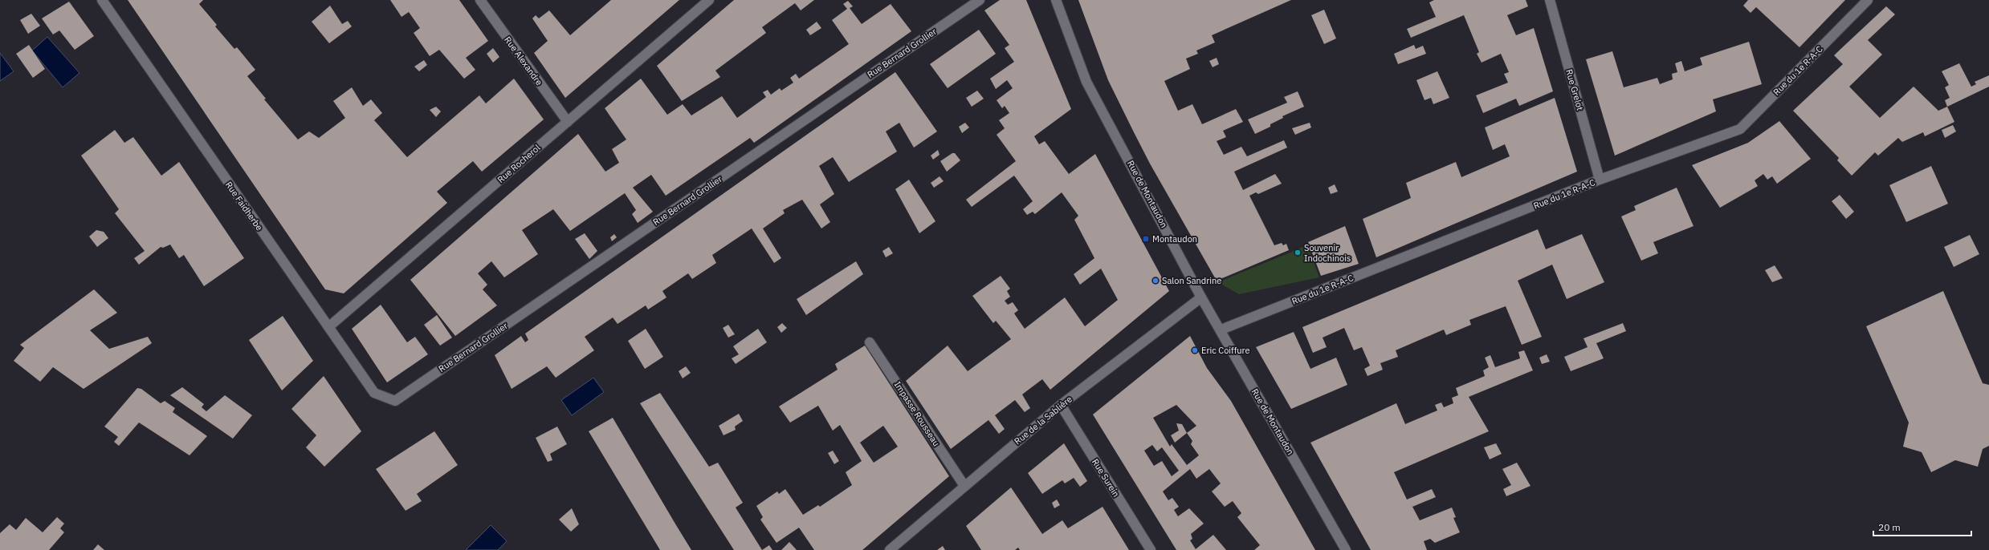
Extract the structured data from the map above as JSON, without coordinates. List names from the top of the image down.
{
  "streets": {
    "street": [
      "Rue Bernard Grollier",
      "Rue Alexandre",
      "Rue du 1e R-A-C",
      "Rue Grelot",
      "Rue Rocherol",
      "Rue de Montaudon",
      "Rue Faidherbe",
      "Impasse Rousseau",
      "Rue de la Sablière",
      "Rue Surein"
    ]
  },
  "crossings": [
    ["Rue Bernard Grollier", "Rue Faidherbe"],
    ["Rue Alexandre", "Rue Rocherol"],
    ["Rue du 1e R-A-C", "Rue Grelot"],
    ["Rue du 1e R-A-C", "Rue de Montaudon"],
    ["Rue Rocherol", "Rue Faidherbe"],
    ["Rue de Montaudon", "Rue de la Sablière"],
    ["Impasse Rousseau", "Rue de la Sablière"],
    ["Rue de la Sablière", "Rue Surein"]
  ],
  "places": {
    "transit": ["Montaudon"],
    "other": ["Souvenir Indochinois", "Salon Sandrine", "Eric Coiffure"]
  },
  "scale_bar": "20 m"
}
